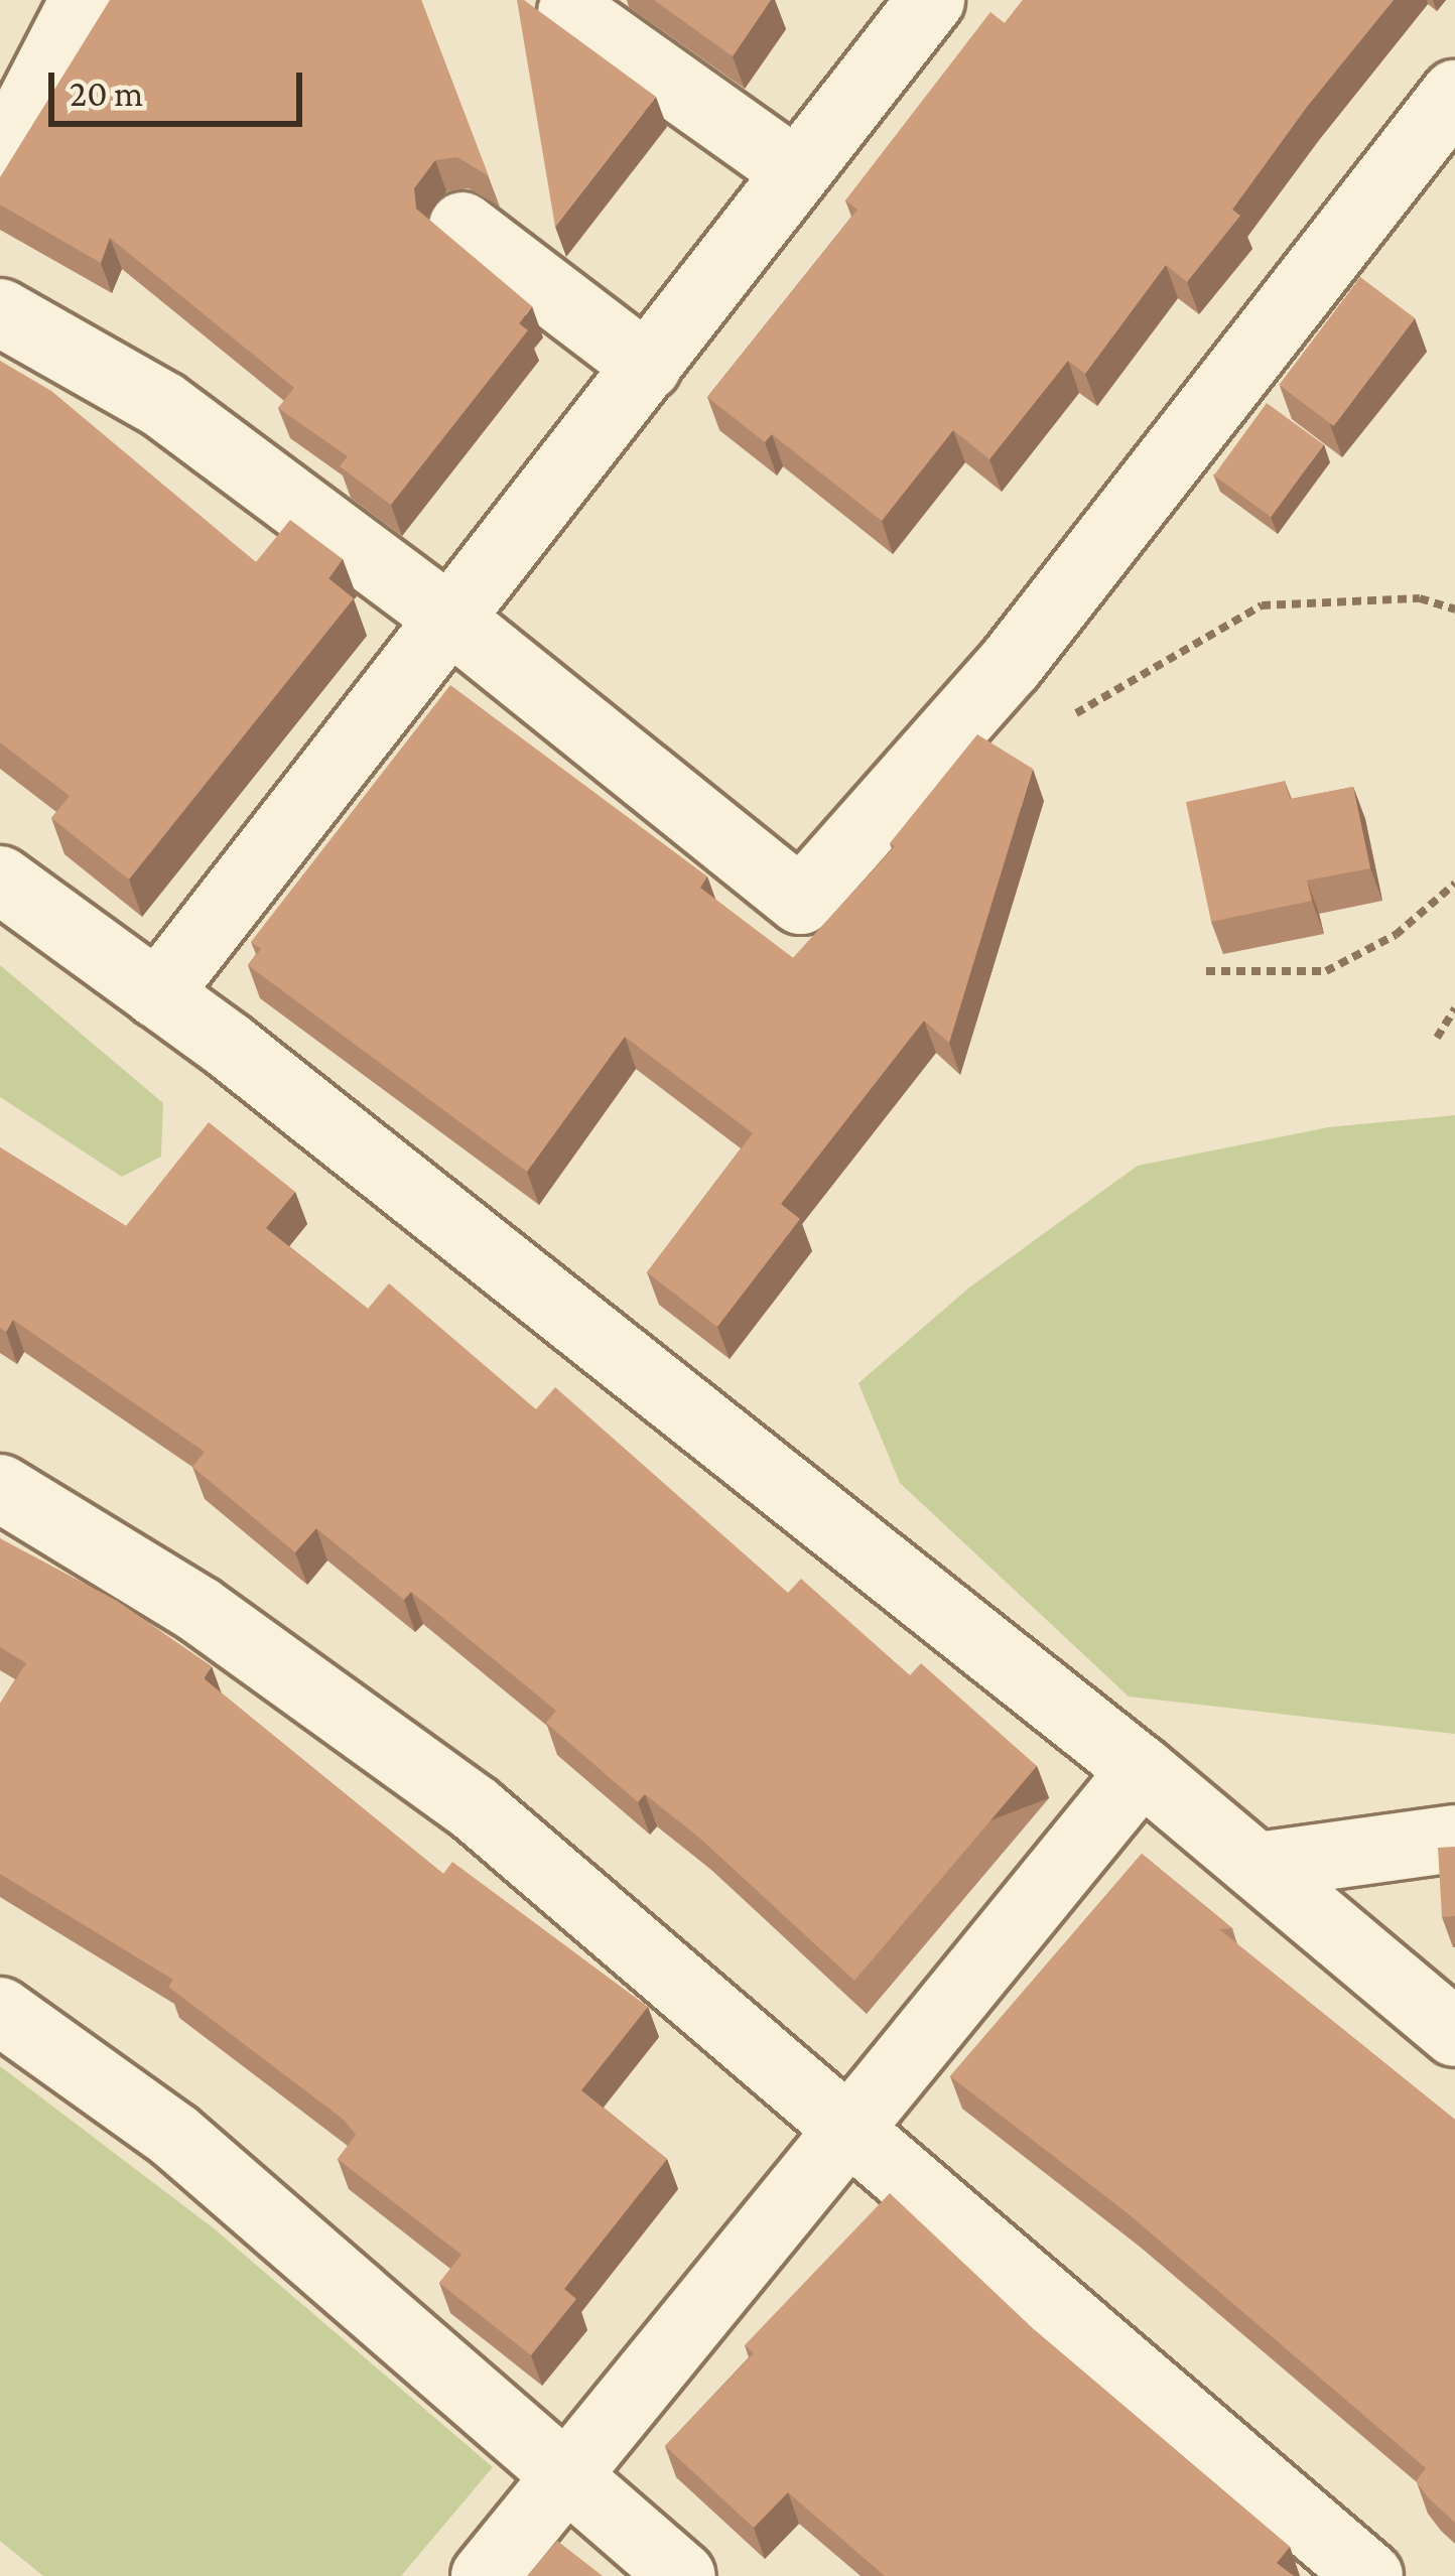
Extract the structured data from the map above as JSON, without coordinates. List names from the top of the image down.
{
  "scale_bar": "20 m"
}
